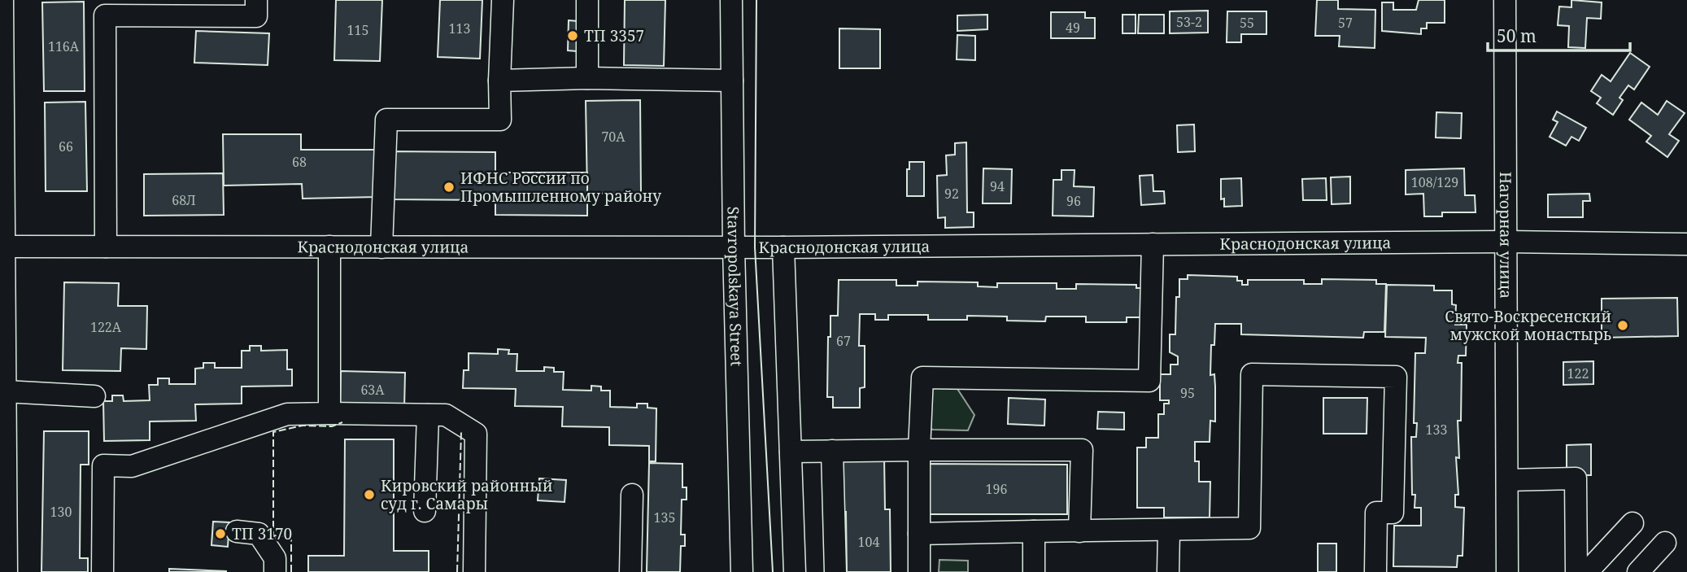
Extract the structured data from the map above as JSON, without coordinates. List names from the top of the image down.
{
  "streets": {
    "street": ["Нагорная улица", "Краснодонская улица", "Stavropolskaya Street"]
  },
  "crossings": [
    ["Нагорная улица", "Краснодонская улица"],
    ["Краснодонская улица", "Stavropolskaya Street"]
  ],
  "places": [
    "ТП 3357",
    "ИФНС России по Промышленному району",
    "Свято-Воскресенский мужской монастырь",
    "Кировский районный суд г. Самары",
    "ТП 3170"
  ],
  "house_numbers": [
    "53-2",
    "55",
    "57",
    "49",
    "113",
    "115",
    "116А",
    "70А",
    "66",
    "68",
    "108/129",
    "94",
    "92",
    "68Л",
    "96",
    "122А",
    "67",
    "122",
    "63А",
    "95",
    "133",
    "196",
    "130",
    "135",
    "104"
  ],
  "scale_bar": "50 m"
}
